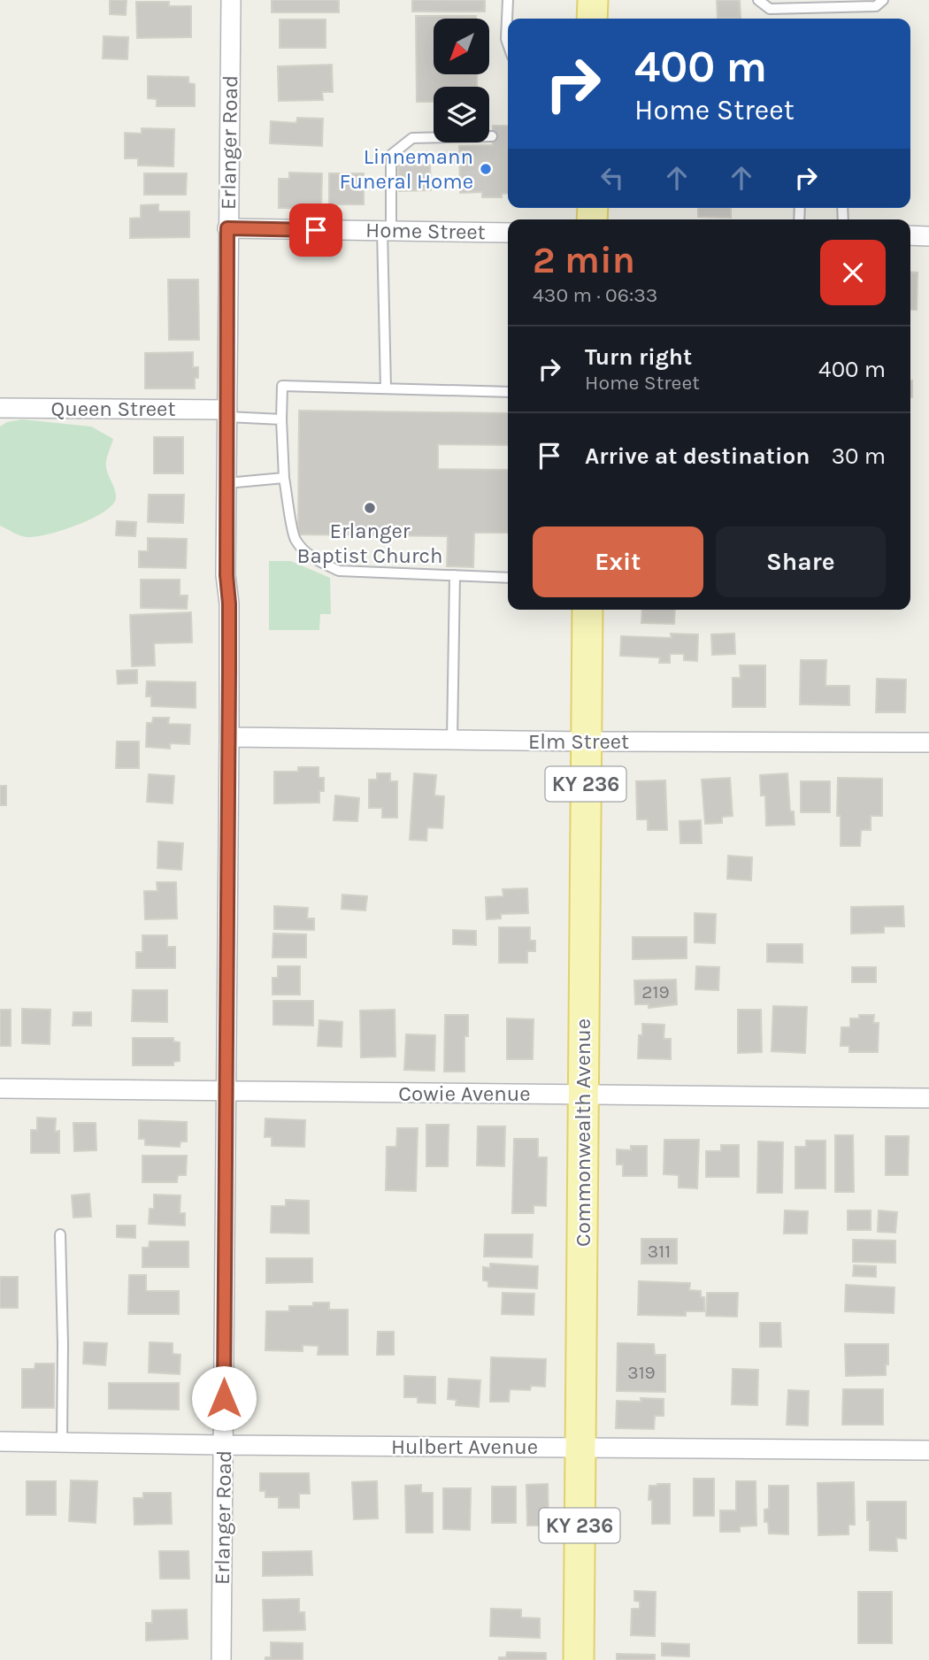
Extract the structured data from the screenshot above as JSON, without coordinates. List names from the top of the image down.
{
  "streets": {
    "main road": ["KY 236", "Commonwealth Avenue"],
    "street": [
      "Erlanger Road",
      "Home Street",
      "Queen Street",
      "Elm Street",
      "Cowie Avenue",
      "Hulbert Avenue"
    ]
  },
  "crossings": [
    ["Erlanger Road", "Home Street"],
    ["Erlanger Road", "Queen Street"],
    ["Erlanger Road", "Elm Street"],
    ["Erlanger Road", "Cowie Avenue"],
    ["Erlanger Road", "Hulbert Avenue"],
    ["Elm Street", "Commonwealth Avenue"],
    ["Cowie Avenue", "Commonwealth Avenue"],
    ["Commonwealth Avenue", "Hulbert Avenue"]
  ],
  "places": ["Linnemann Funeral Home", "Erlanger Baptist Church"],
  "house_numbers": ["219", "311", "319"],
  "north": "bottom left",
  "page": {
    "turn": ["400 m", "Home Street"],
    "heading": ["2 min", "430 m · 06:33"],
    "list": [
      {
        "name": "Turn right",
        "note": "Home Street",
        "value": "400 m"
      },
      {
        "name": "Arrive at destination",
        "value": "30 m"
      }
    ],
    "buttons": ["Exit", "Share"]
  }
}
